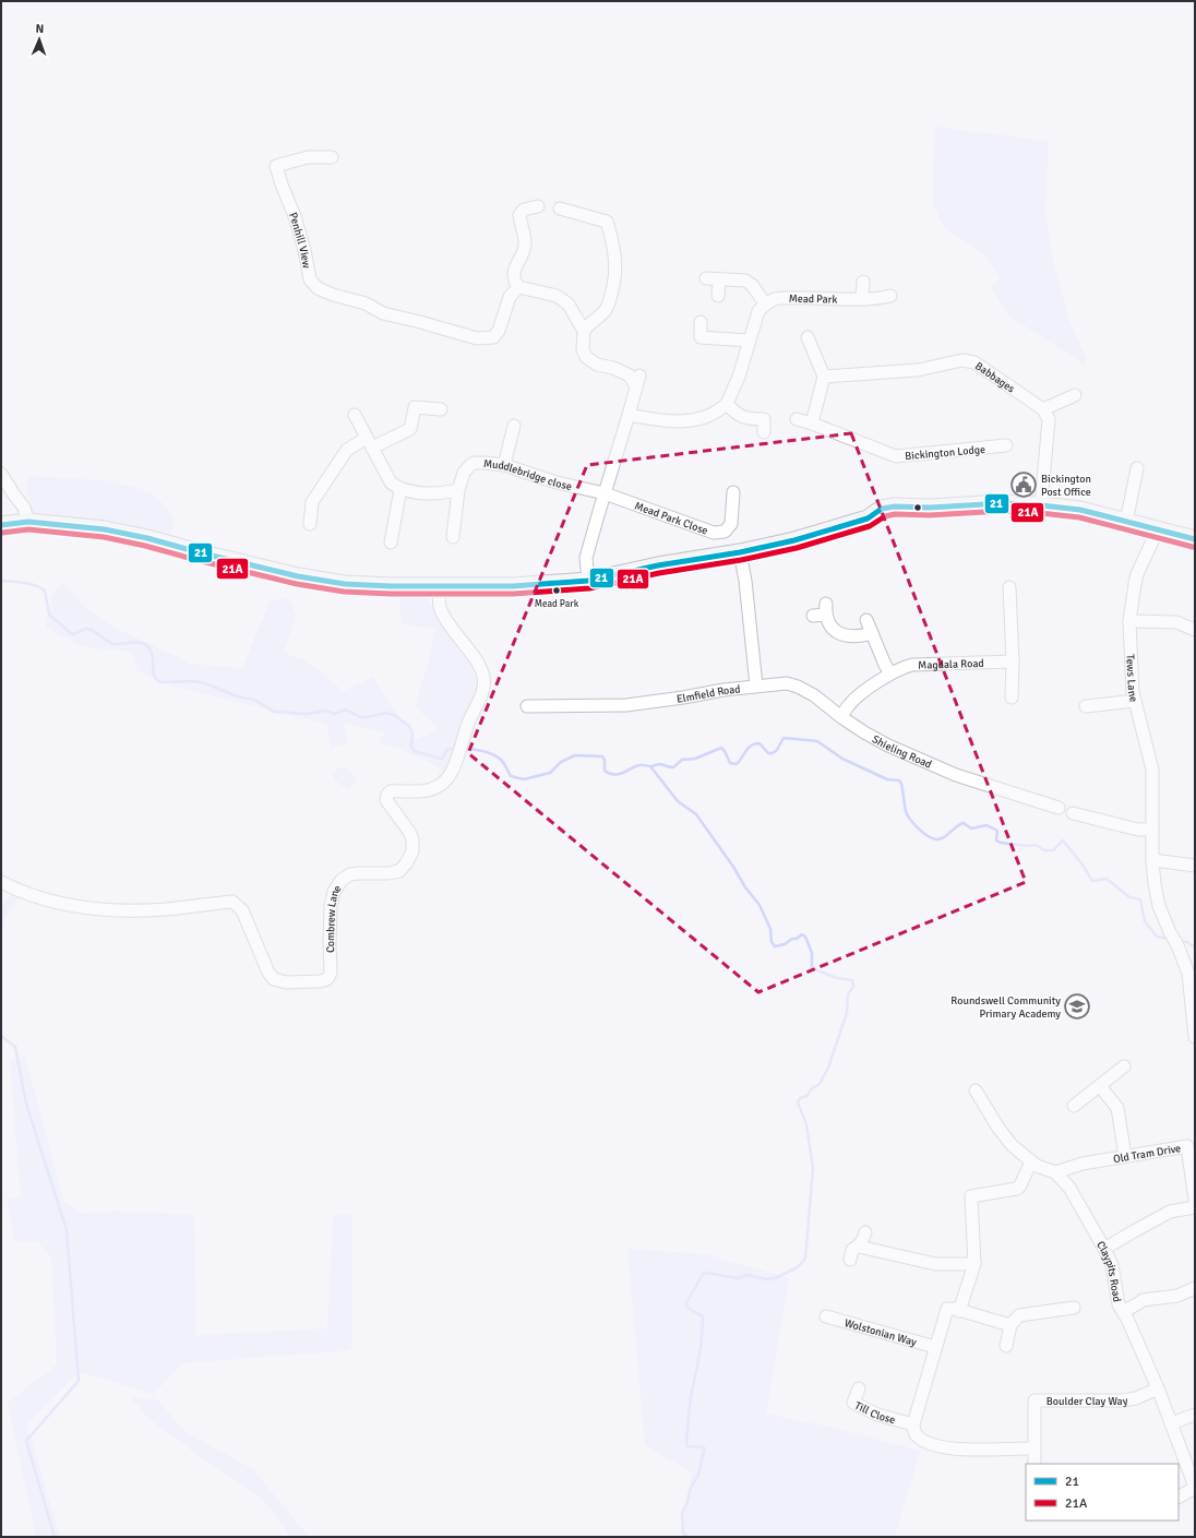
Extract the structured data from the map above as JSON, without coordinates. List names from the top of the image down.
{
  "streets": {
    "street": [
      "Penhill View",
      "Mead Park",
      "Babbages",
      "Bickington Lodge",
      "Muddlebridge close",
      "Mead Park Close",
      "Magdala Road",
      "Tews Lane",
      "Elmfield Road",
      "Shieling Road",
      "Combrew Lane",
      "Old Tram Drive",
      "Claypits Road",
      "Wolstonian Way",
      "Boulder Clay Way",
      "Till Close"
    ]
  },
  "crossings": [
    ["Muddlebridge close", "Mead Park Close"],
    ["Magdala Road", "Shieling Road"],
    ["Elmfield Road", "Shieling Road"],
    ["Old Tram Drive", "Claypits Road"],
    ["Claypits Road", "Boulder Clay Way"]
  ],
  "places": {
    "public building": ["Bickington Post Office"],
    "other": ["Mead Park"],
    "school or university": ["Roundswell Community Primary Academy"]
  },
  "lines": ["transit line 21", "transit line 21A"],
  "legend": ["21", "21A"],
  "north": "top"
}
